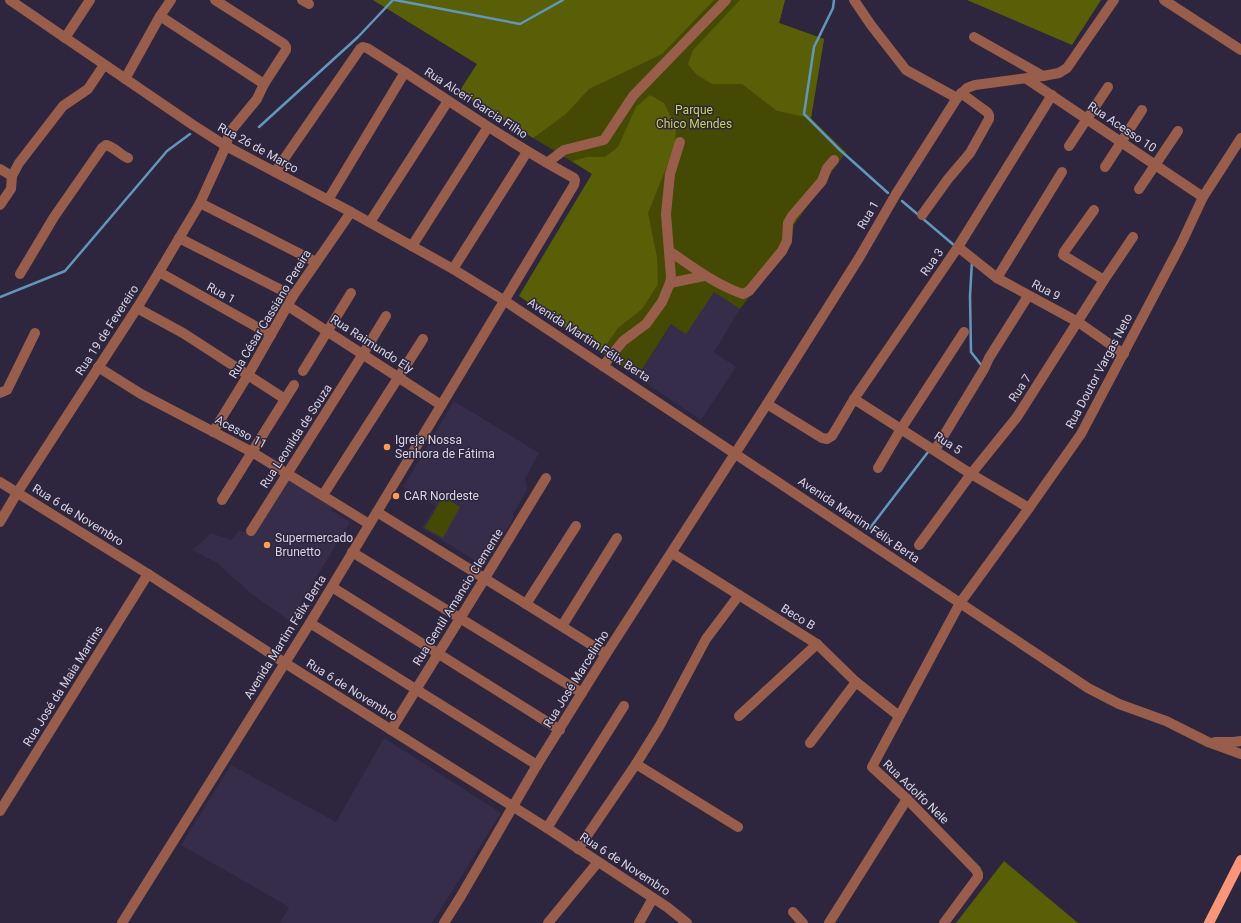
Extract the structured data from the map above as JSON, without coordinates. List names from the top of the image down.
{
  "streets": {
    "street": [
      "Rua Alceri Garcia Filho",
      "Rua Acesso 10",
      "Rua 26 de Março",
      "Rua 1",
      "Rua 3",
      "Rua 9",
      "Rua César Cassiano Pereira",
      "Rua 19 de Fevereiro",
      "Avenida Martim Félix Berta",
      "Rua Raimundo Ely",
      "Rua Doutor Vargas Neto",
      "Rua 7",
      "Acesso 11",
      "Rua Leonilda de Souza",
      "Rua 5",
      "Rua 6 de Novembro",
      "Rua Gentil Amancio Clemente",
      "Beco B",
      "Rua José Marcelinho",
      "Rua José da Maia Martins",
      "Rua Adolfo Nele"
    ]
  },
  "crossings": [
    ["Rua Alceri Garcia Filho", "Rua 26 de Março"],
    ["Rua Alceri Garcia Filho", "Avenida Martim Félix Berta"],
    ["Rua Acesso 10", "Rua 3"],
    ["Rua Acesso 10", "Rua Doutor Vargas Neto"],
    ["Rua 26 de Março", "Rua César Cassiano Pereira"],
    ["Rua 26 de Março", "Rua 19 de Fevereiro"],
    ["Rua 26 de Março", "Avenida Martim Félix Berta"],
    ["Rua 1", "Rua 3"],
    ["Rua 1", "Rua César Cassiano Pereira"],
    ["Rua 1", "Rua 19 de Fevereiro"],
    ["Rua 1", "Avenida Martim Félix Berta"],
    ["Rua 1", "Rua José Marcelinho"],
    ["Rua 3", "Rua 9"],
    ["Rua 3", "Rua 5"],
    ["Rua 9", "Rua Doutor Vargas Neto"],
    ["Rua 9", "Rua 7"],
    ["Rua César Cassiano Pereira", "Rua Raimundo Ely"],
    ["Rua César Cassiano Pereira", "Acesso 11"],
    ["Rua 19 de Fevereiro", "Acesso 11"],
    ["Rua 19 de Fevereiro", "Rua 6 de Novembro"],
    ["Avenida Martim Félix Berta", "Rua Raimundo Ely"],
    ["Avenida Martim Félix Berta", "Rua Doutor Vargas Neto"],
    ["Avenida Martim Félix Berta", "Acesso 11"],
    ["Avenida Martim Félix Berta", "Rua 6 de Novembro"],
    ["Avenida Martim Félix Berta", "Rua José Marcelinho"],
    ["Avenida Martim Félix Berta", "Rua Adolfo Nele"],
    ["Rua Raimundo Ely", "Rua Leonilda de Souza"],
    ["Rua Doutor Vargas Neto", "Rua 5"],
    ["Rua Doutor Vargas Neto", "Rua Adolfo Nele"],
    ["Rua 7", "Rua 5"],
    ["Acesso 11", "Rua Leonilda de Souza"],
    ["Rua 6 de Novembro", "Rua Gentil Amancio Clemente"],
    ["Rua 6 de Novembro", "Rua José Marcelinho"],
    ["Rua 6 de Novembro", "Rua José da Maia Martins"],
    ["Beco B", "Rua José Marcelinho"],
    ["Beco B", "Rua Adolfo Nele"]
  ],
  "parks": ["Parque Chico Mendes"],
  "places": ["Igreja Nossa Senhora de Fátima", "CAR Nordeste", "Supermercado Brunetto"]
}
